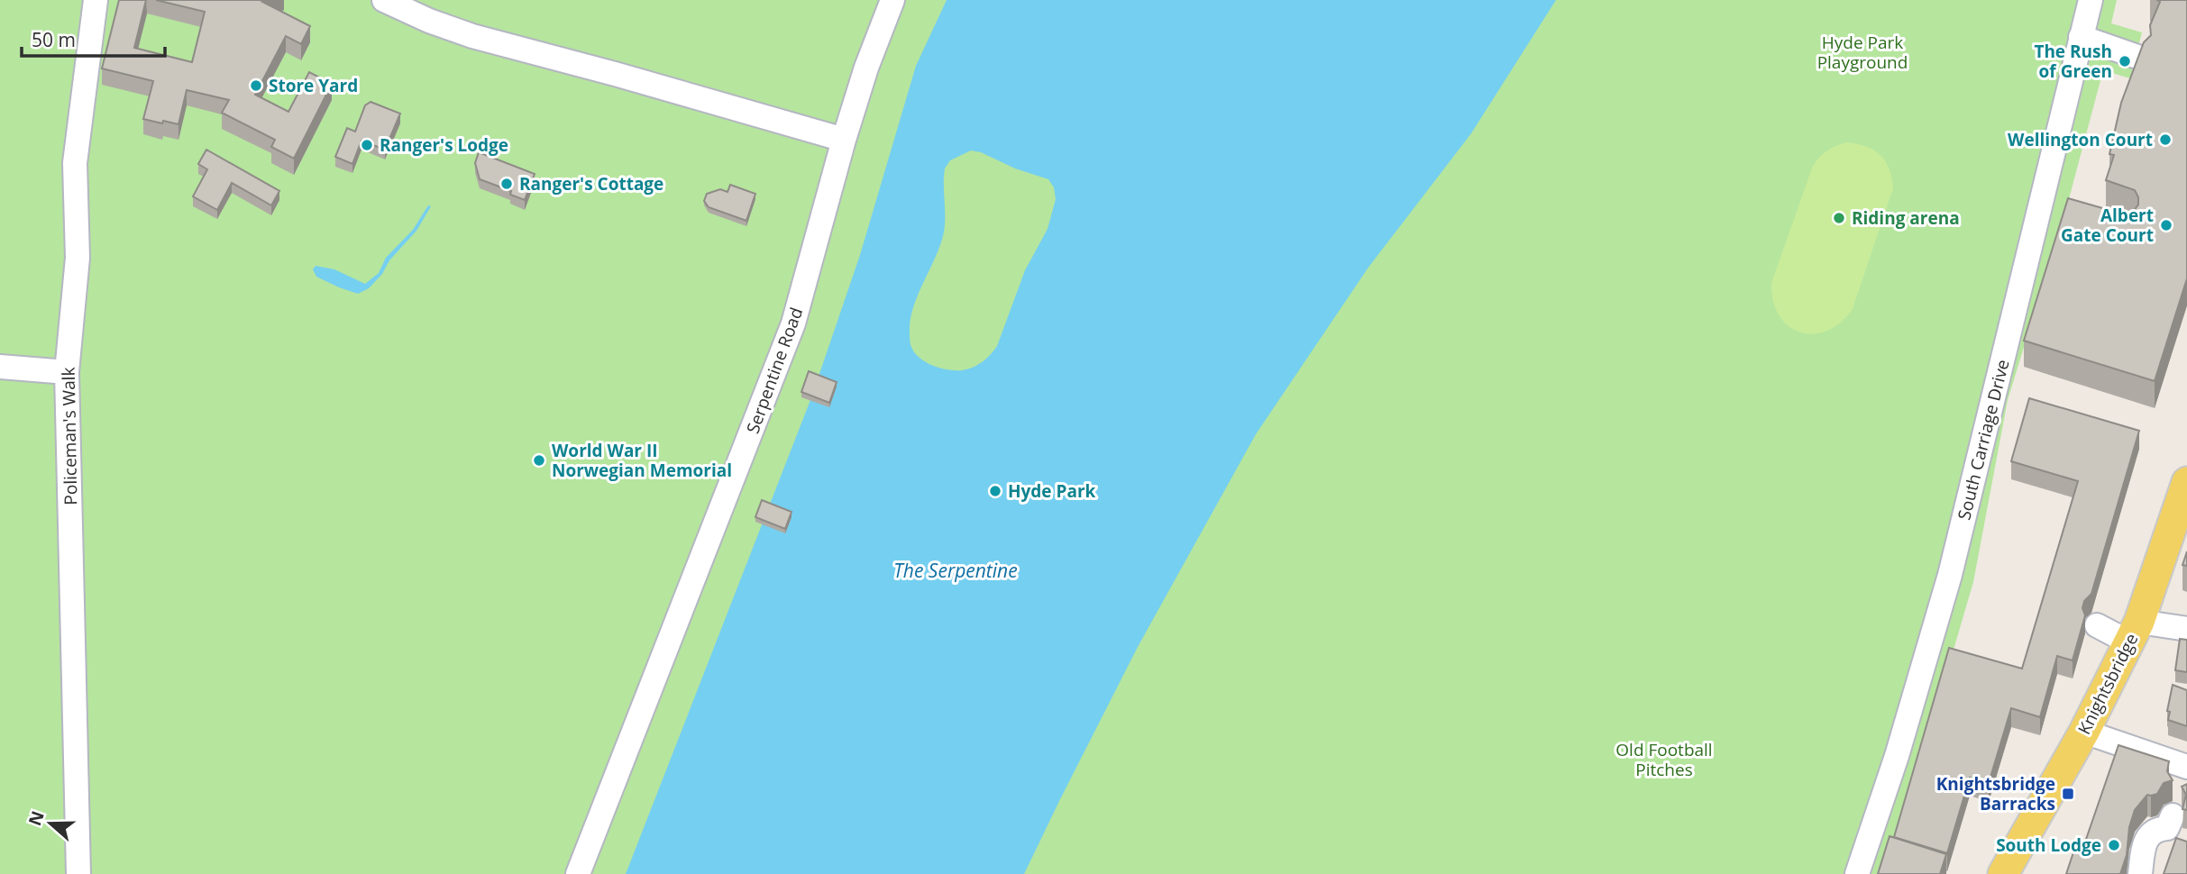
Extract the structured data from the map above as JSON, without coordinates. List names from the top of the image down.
{
  "streets": {
    "main road": ["Knightsbridge"],
    "street": ["Serpentine Road", "Policeman's Walk", "South Carriage Drive"]
  },
  "water": ["The Serpentine"],
  "parks": ["Hyde Park Playground", "Old Football Pitches"],
  "places": {
    "other": [
      "The Rush of Green",
      "Store Yard",
      "Wellington Court",
      "Ranger's Lodge",
      "Ranger's Cottage",
      "Riding arena",
      "Albert Gate Court",
      "World War II Norwegian Memorial",
      "Hyde Park",
      "South Lodge"
    ],
    "transit": ["Knightsbridge Barracks"]
  },
  "scale_bar": "50 m",
  "north": "left"
}
